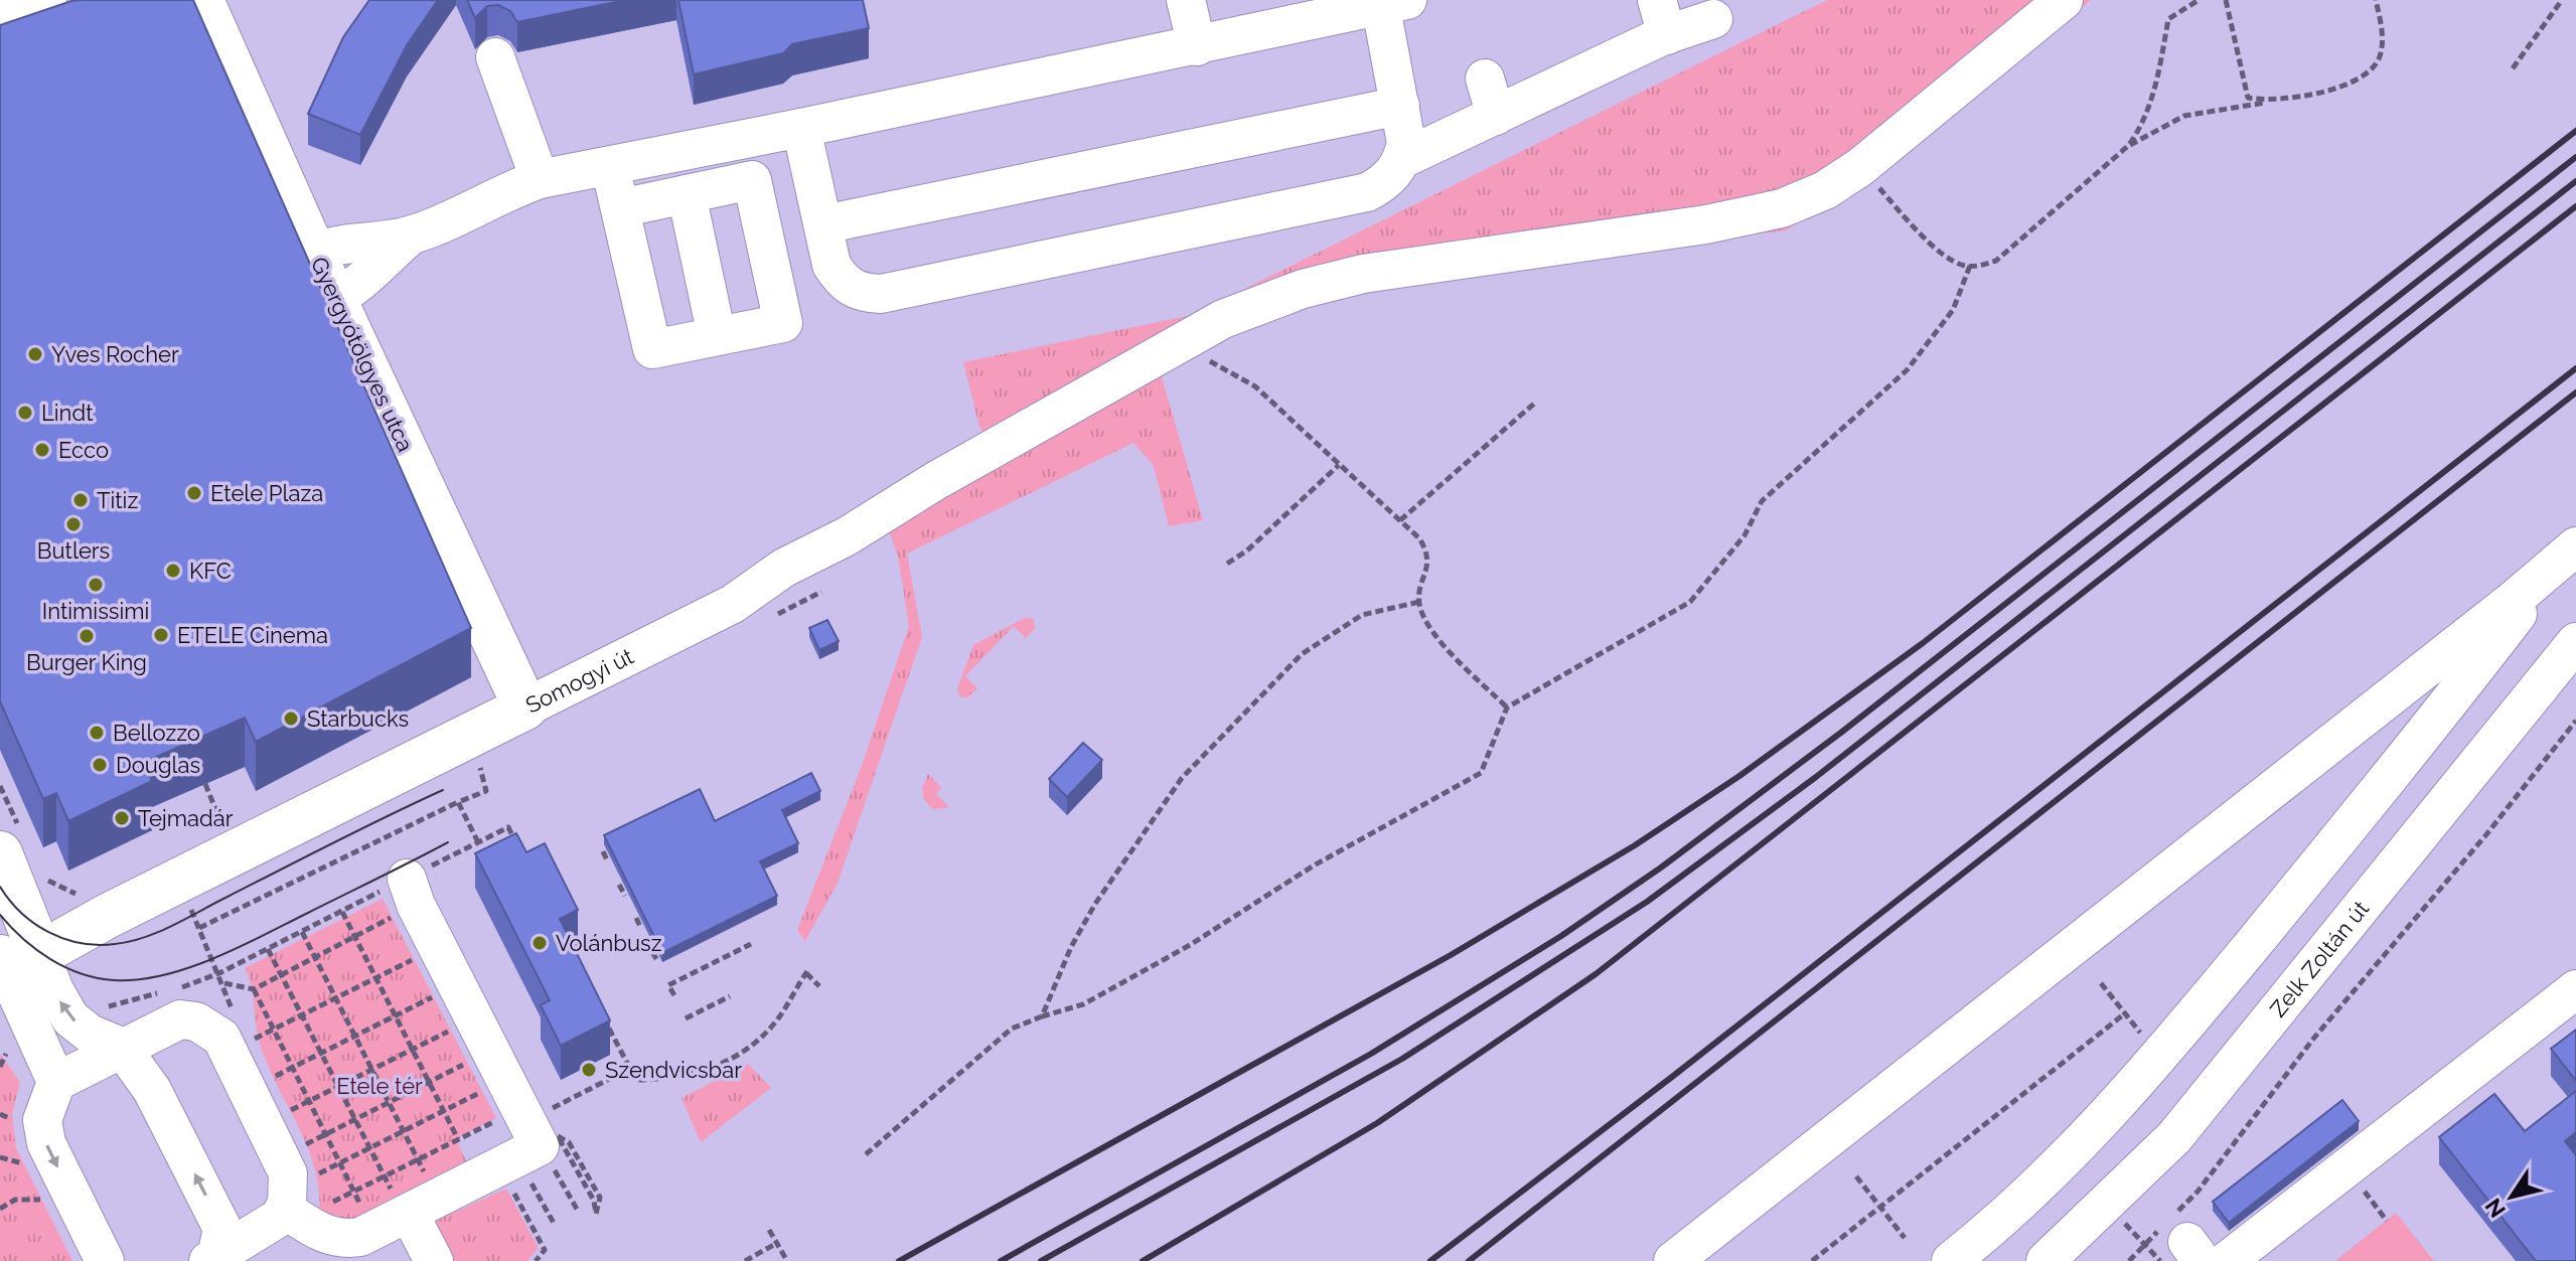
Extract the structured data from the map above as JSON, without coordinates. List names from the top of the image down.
{
  "streets": {
    "main road": ["Gyergyótölgyes utca", "Somogyi út"],
    "street": ["Zelk Zoltán út"]
  },
  "crossings": [
    ["Gyergyótölgyes utca", "Somogyi út"]
  ],
  "parks": ["Etele tér"],
  "places": [
    "Yves Rocher",
    "Lindt",
    "Ecco",
    "Etele Plaza",
    "Titiz",
    "Butlers",
    "KFC",
    "Intimissimi",
    "ETELE Cinema",
    "Burger King",
    "Starbucks",
    "Bellozzo",
    "Douglas",
    "Tejmadár",
    "Volánbusz",
    "Szendvicsbar"
  ],
  "north": "bottom left"
}
